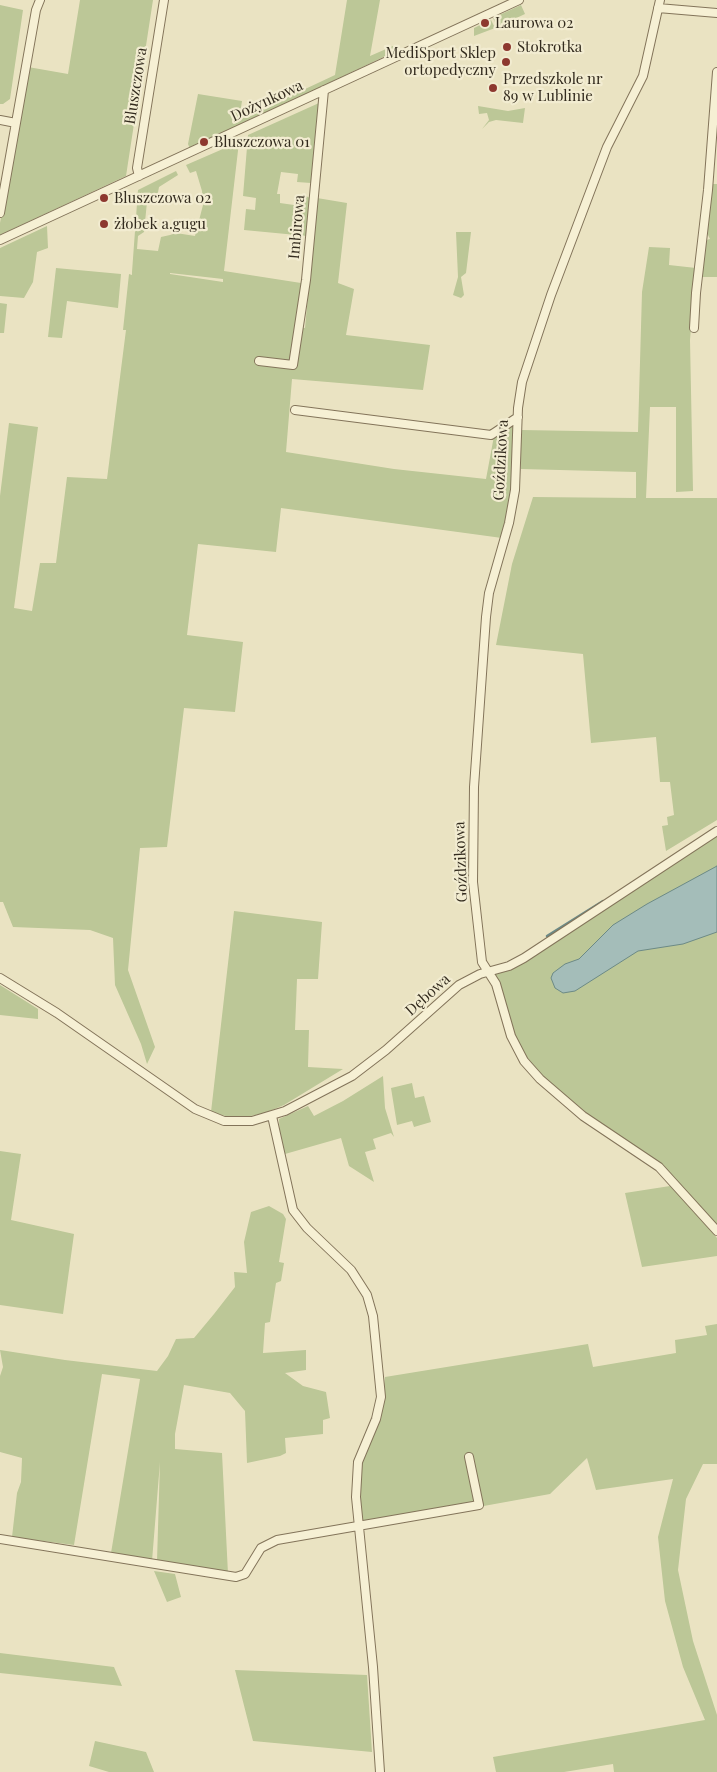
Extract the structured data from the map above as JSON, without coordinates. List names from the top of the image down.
{
  "streets": {
    "street": [
      "Bluszczowa",
      "Dożynkowa",
      "Imbirowa",
      "Goździkowa",
      "Dębowa"
    ]
  },
  "crossings": [
    ["Bluszczowa", "Dożynkowa"],
    ["Dożynkowa", "Imbirowa"],
    ["Goździkowa", "Dębowa"]
  ],
  "places": [
    "Laurowa 02",
    "Stokrotka",
    "MediSport Sklep ortopedyczny",
    "Przedszkole nr 89 w Lublinie",
    "Bluszczowa 01",
    "Bluszczowa 02",
    "żłobek a.gugu"
  ]
}
